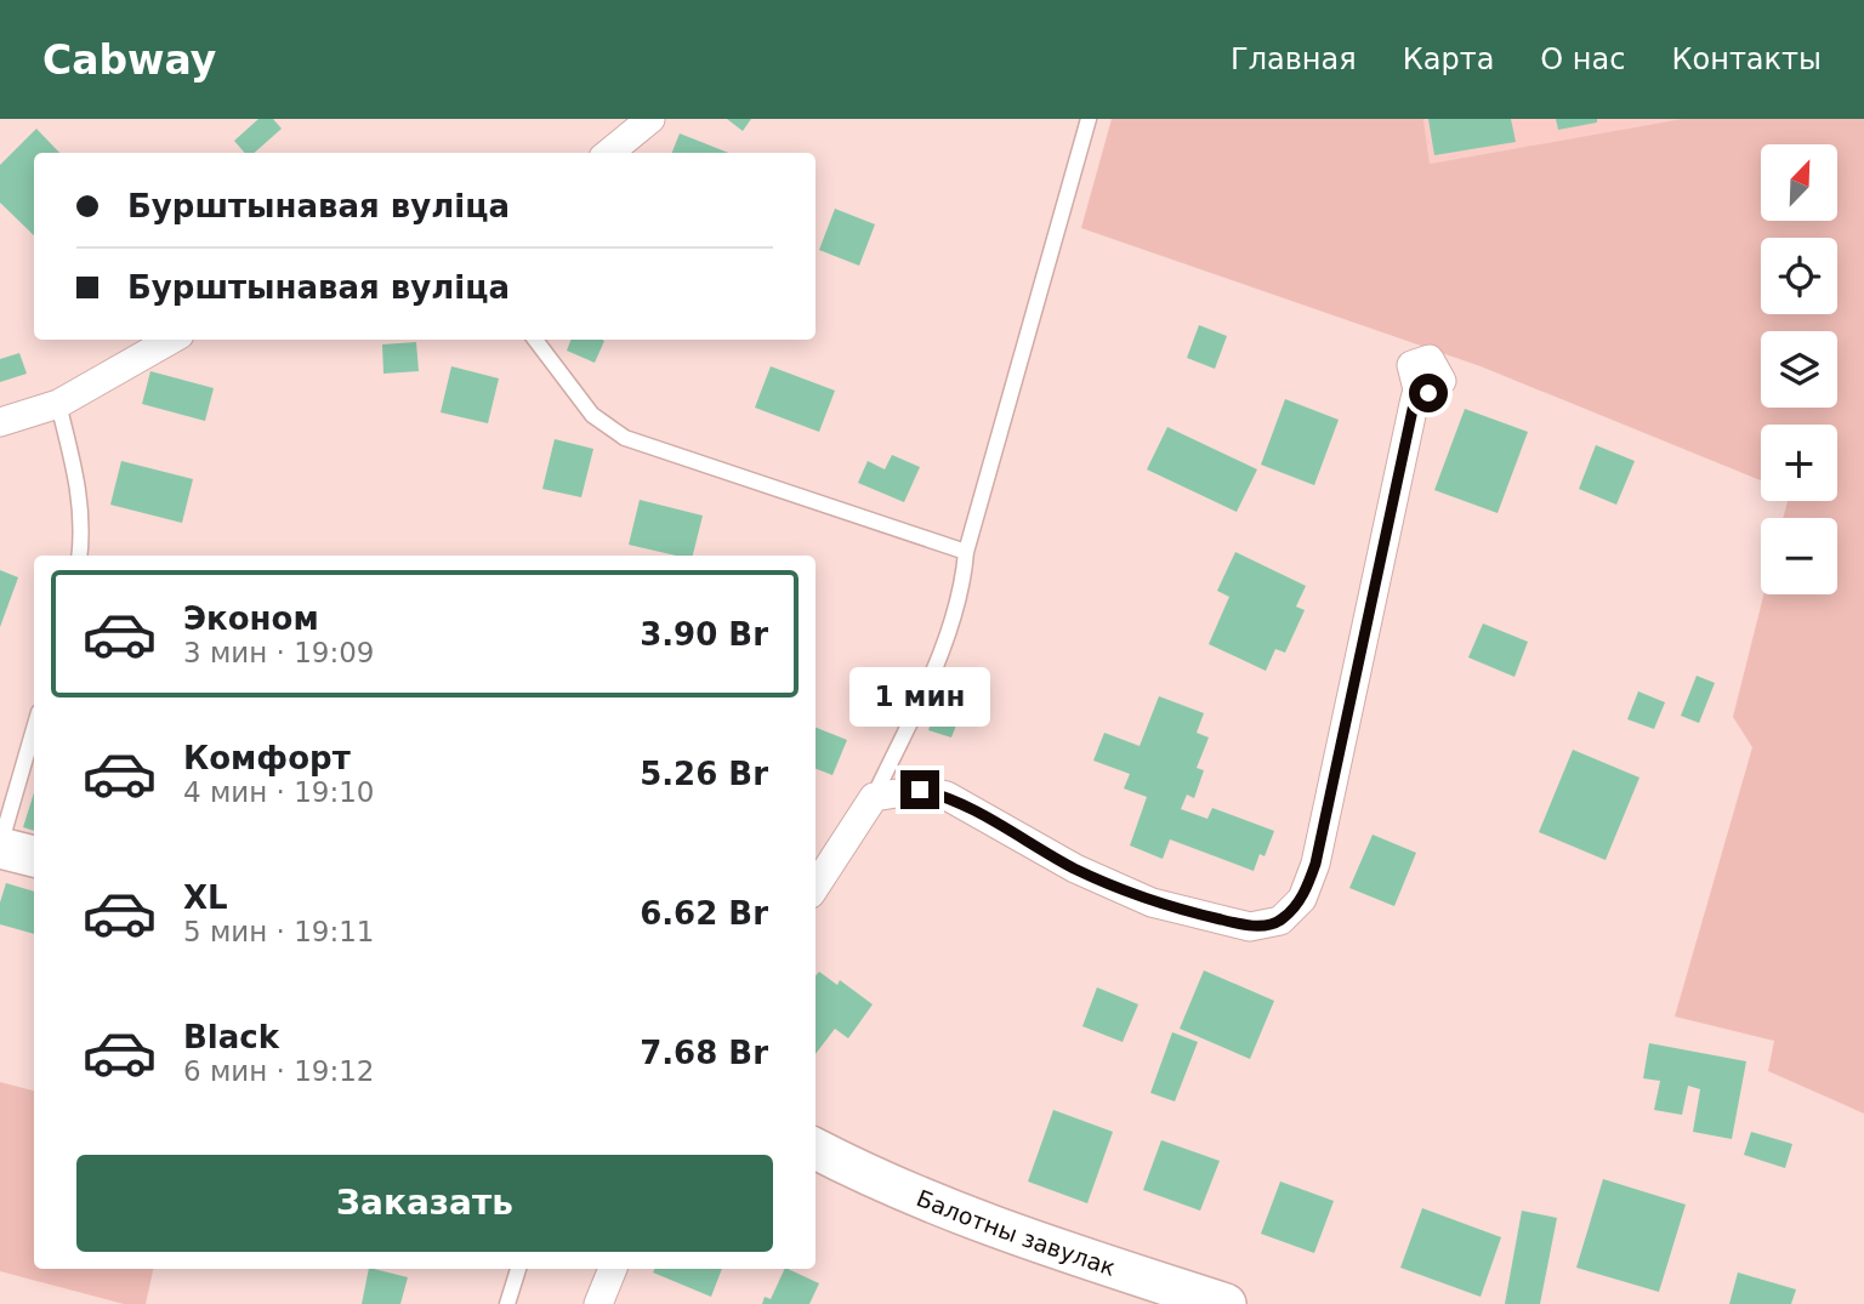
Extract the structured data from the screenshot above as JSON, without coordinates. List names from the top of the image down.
{
  "streets": {
    "main road": ["Балотны завулак"]
  },
  "north": "top right",
  "page": {
    "header": "Cabway",
    "nav": [
      "Главная",
      "Карта",
      "О нас",
      "Контакты"
    ],
    "map_buttons": ["+", "−"],
    "banner": ["Бурштынавая вуліца", "Бурштынавая вуліца"],
    "list": [
      {
        "name": "Эконом",
        "note": "3 мин · 19:09",
        "value": "3.90 Br"
      },
      {
        "name": "Комфорт",
        "note": "4 мин · 19:10",
        "value": "5.26 Br"
      },
      {
        "name": "XL",
        "note": "5 мин · 19:11",
        "value": "6.62 Br"
      },
      {
        "name": "Black",
        "note": "6 мин · 19:12",
        "value": "7.68 Br"
      }
    ],
    "bubble": "1 мин",
    "buttons": "Заказать"
  }
}
